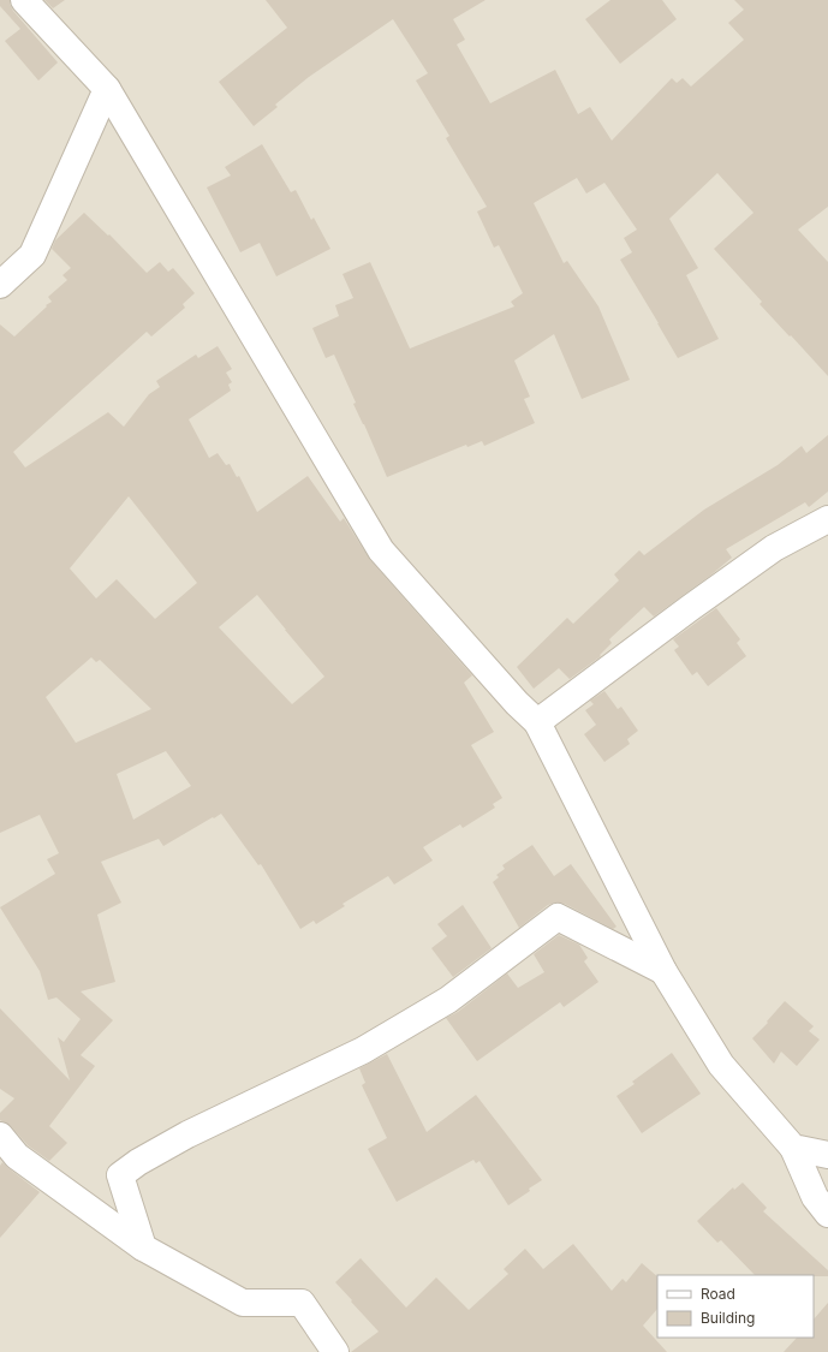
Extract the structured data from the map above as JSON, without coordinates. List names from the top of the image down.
{
  "legend": ["Road", "Building"]
}
